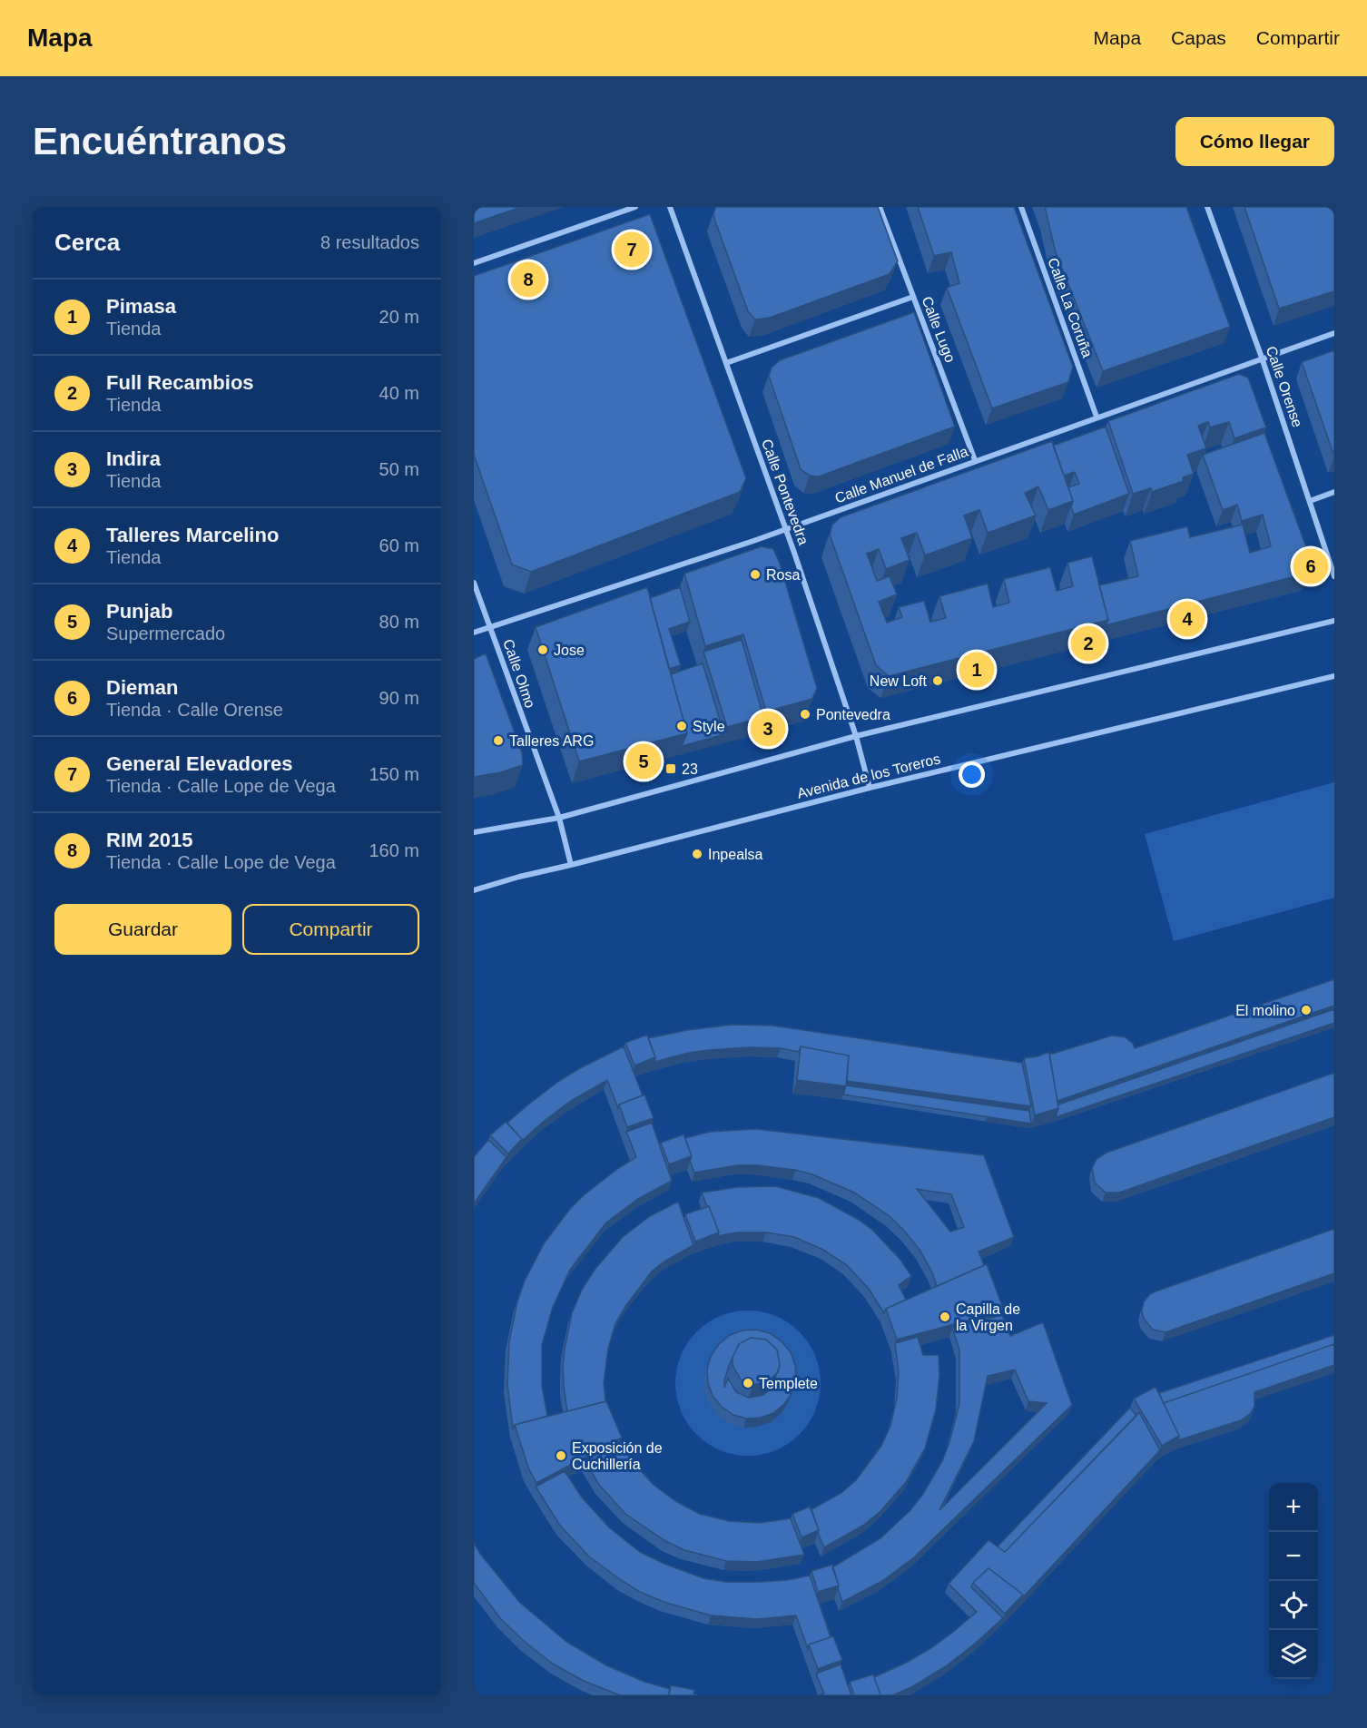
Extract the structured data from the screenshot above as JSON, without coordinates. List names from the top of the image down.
{
  "streets": {
    "street": [
      "Calle La Coruña",
      "Calle Lugo",
      "Calle Orense",
      "Calle Manuel de Falla",
      "Calle Pontevedra",
      "Calle Olmo",
      "Avenida de los Toreros"
    ]
  },
  "crossings": [
    ["Calle La Coruña", "Calle Manuel de Falla"],
    ["Calle Lugo", "Calle Manuel de Falla"],
    ["Calle Orense", "Calle Manuel de Falla"],
    ["Calle Manuel de Falla", "Calle Pontevedra"],
    ["Calle Manuel de Falla", "Calle Olmo"],
    ["Calle Pontevedra", "Avenida de los Toreros"],
    ["Calle Olmo", "Avenida de los Toreros"]
  ],
  "places": {
    "other": [
      "Rosa",
      "Jose",
      "New Loft",
      "Pontevedra",
      "Style",
      "Talleres ARG",
      "Inpealsa",
      "El molino",
      "Capilla de la Virgen",
      "Templete",
      "Exposición de Cuchillería"
    ],
    "transit": ["23"]
  },
  "page": {
    "header": "Mapa",
    "nav": ["Mapa", "Capas", "Compartir"],
    "buttons": [
      "Cómo llegar",
      ["Guardar", "Compartir"]
    ],
    "title": "Encuéntranos",
    "heading": ["Cerca", "8 resultados"],
    "pins": [
      "7",
      "8",
      "6",
      "4",
      "2",
      "1",
      "3",
      "5"
    ],
    "list": [
      {
        "mark": "1",
        "name": "Pimasa",
        "note": "Tienda",
        "value": "20 m"
      },
      {
        "mark": "2",
        "name": "Full Recambios",
        "note": "Tienda",
        "value": "40 m"
      },
      {
        "mark": "3",
        "name": "Indira",
        "note": "Tienda",
        "value": "50 m"
      },
      {
        "mark": "4",
        "name": "Talleres Marcelino",
        "note": "Tienda",
        "value": "60 m"
      },
      {
        "mark": "5",
        "name": "Punjab",
        "note": "Supermercado",
        "value": "80 m"
      },
      {
        "mark": "6",
        "name": "Dieman",
        "note": "Tienda · Calle Orense",
        "value": "90 m"
      },
      {
        "mark": "7",
        "name": "General Elevadores",
        "note": "Tienda · Calle Lope de Vega",
        "value": "150 m"
      },
      {
        "mark": "8",
        "name": "RIM 2015",
        "note": "Tienda · Calle Lope de Vega",
        "value": "160 m"
      }
    ],
    "map_buttons": ["+", "−"]
  }
}
